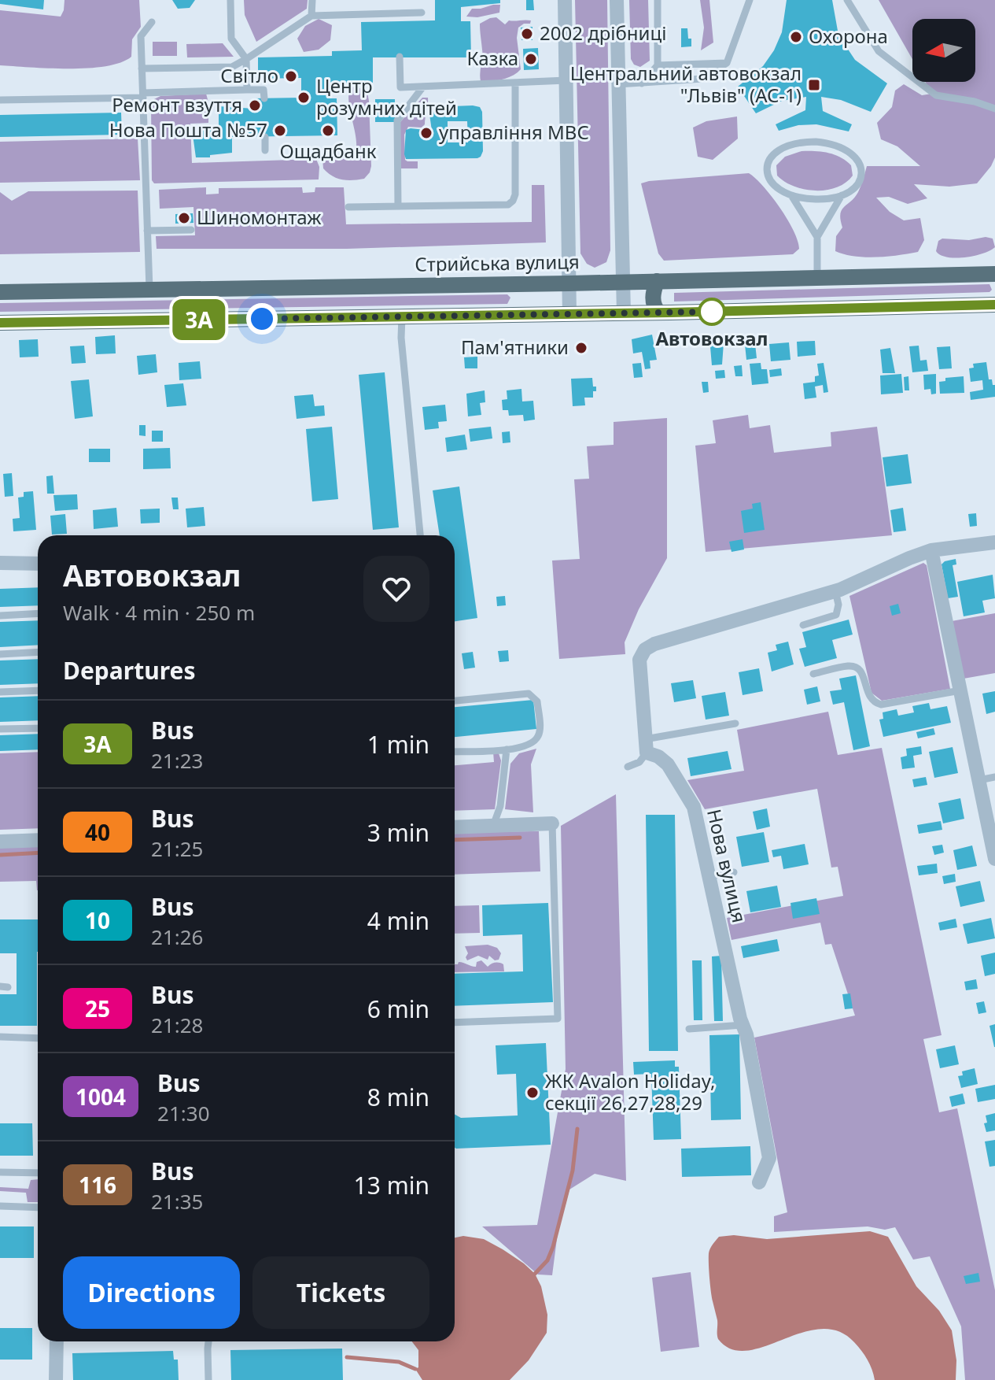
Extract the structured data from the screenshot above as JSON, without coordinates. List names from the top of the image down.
{
  "streets": {
    "main road": ["Стрийська вулиця"],
    "street": ["Нова вулиця"]
  },
  "places": {
    "other": [
      "2002 дрібниці",
      "Охорона",
      "Казка",
      "Світло",
      "Центр розумних дітей",
      "Ремонт взуття",
      "Нова Пошта №57",
      "Ощадбанк",
      "управління МВС",
      "Шиномонтаж",
      "Автовокзал",
      "Пам'ятники",
      "ЖК Avalon Holiday, секції 26,27,28,29"
    ],
    "transit": ["Центральний автовокзал \"Львів\" (АС-1)"]
  },
  "lines": ["bus line 3А"],
  "north": "left",
  "page": {
    "on_map": "3А",
    "heading": [
      ["Автовокзал", "Walk · 4 min · 250 m"],
      "Departures"
    ],
    "list": [
      {
        "mark": "3А",
        "name": "Bus",
        "note": "21:23",
        "value": "1 min"
      },
      {
        "mark": "40",
        "name": "Bus",
        "note": "21:25",
        "value": "3 min"
      },
      {
        "mark": "10",
        "name": "Bus",
        "note": "21:26",
        "value": "4 min"
      },
      {
        "mark": "25",
        "name": "Bus",
        "note": "21:28",
        "value": "6 min"
      },
      {
        "mark": "1004",
        "name": "Bus",
        "note": "21:30",
        "value": "8 min"
      },
      {
        "mark": "116",
        "name": "Bus",
        "note": "21:35",
        "value": "13 min"
      }
    ],
    "buttons": ["Directions", "Tickets"]
  }
}
